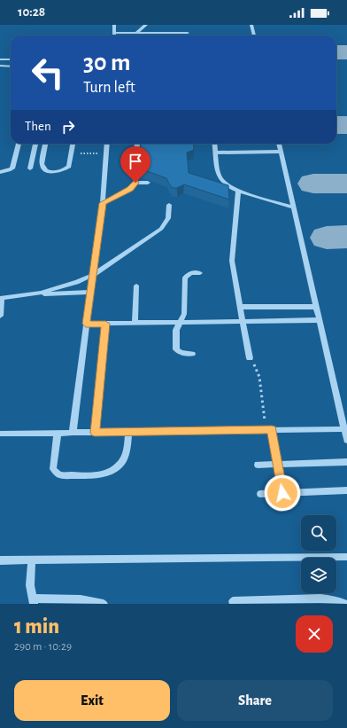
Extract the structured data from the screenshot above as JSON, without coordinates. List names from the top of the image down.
{
  "page": {
    "status": "10:28",
    "turn": ["30 m", "Turn left"],
    "then": "Then",
    "heading": ["1 min", "290 m · 10:29"],
    "buttons": ["Exit", "Share"]
  }
}
